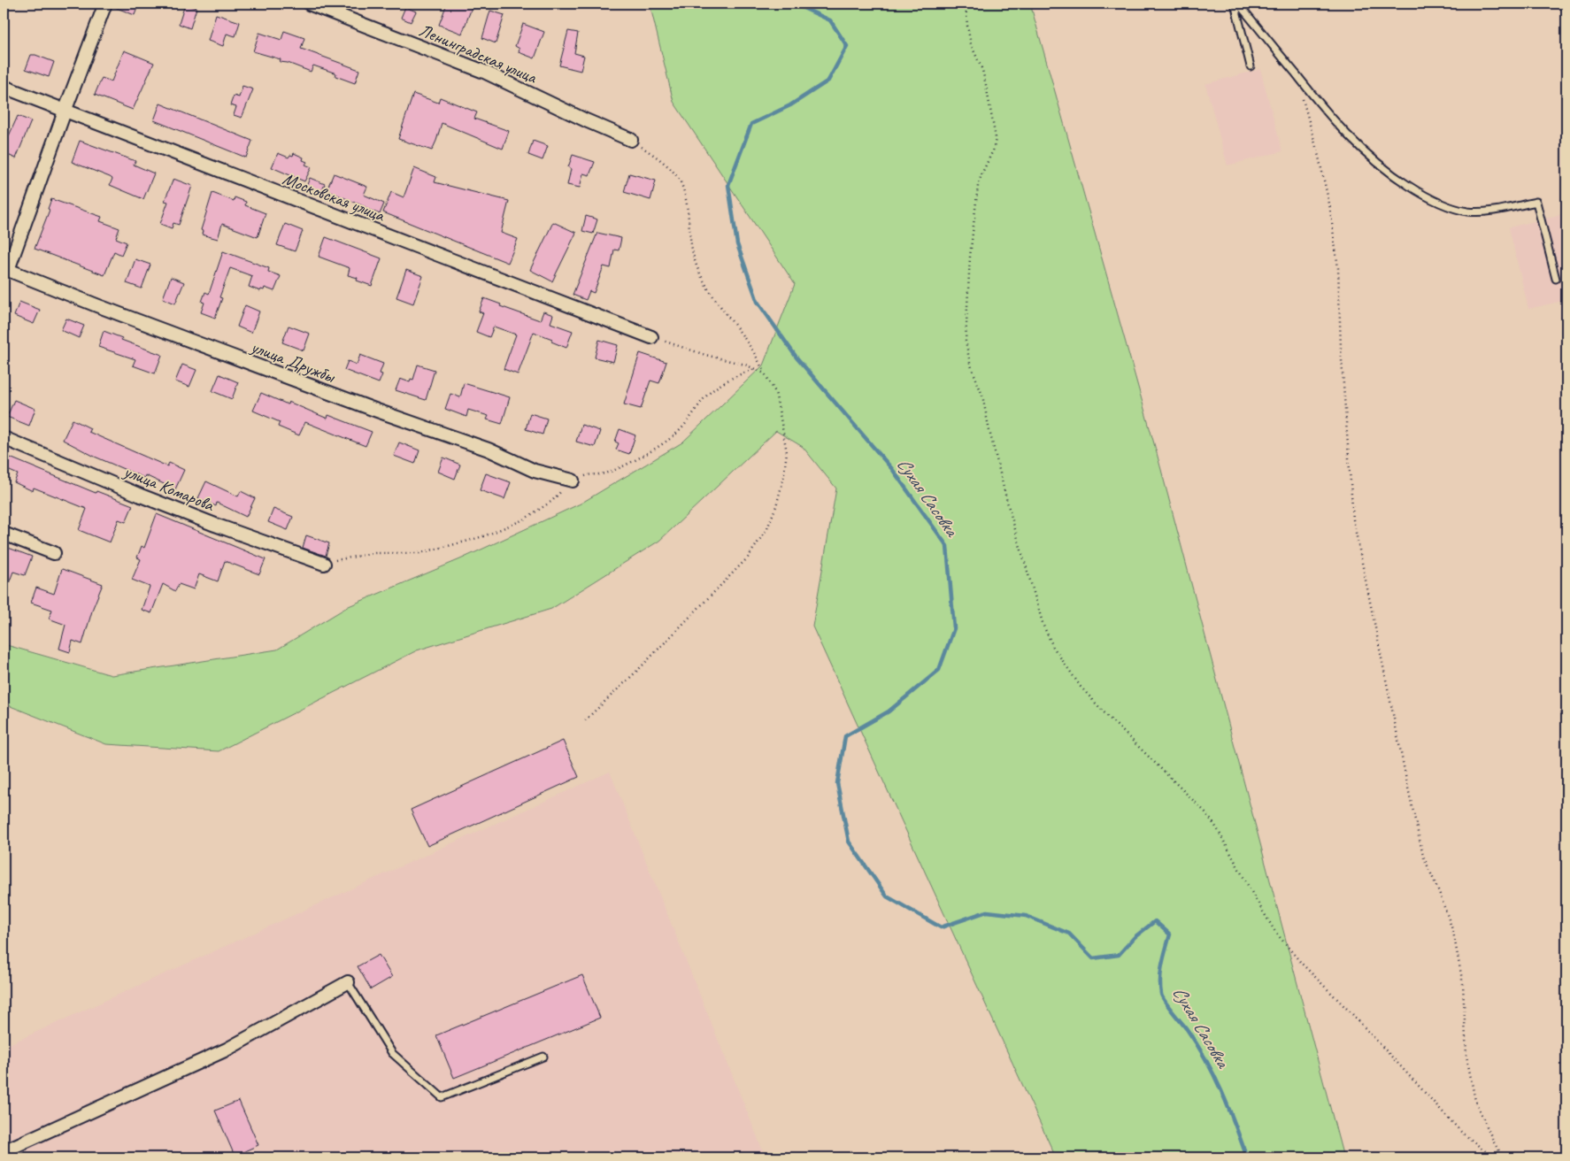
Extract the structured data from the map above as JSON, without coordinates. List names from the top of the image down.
{
  "streets": {
    "street": [
      "Ленинградская улица",
      "Московская улица",
      "улица Дружбы",
      "улица Комарова"
    ]
  },
  "water": ["Сухая Сасовка"]
}
